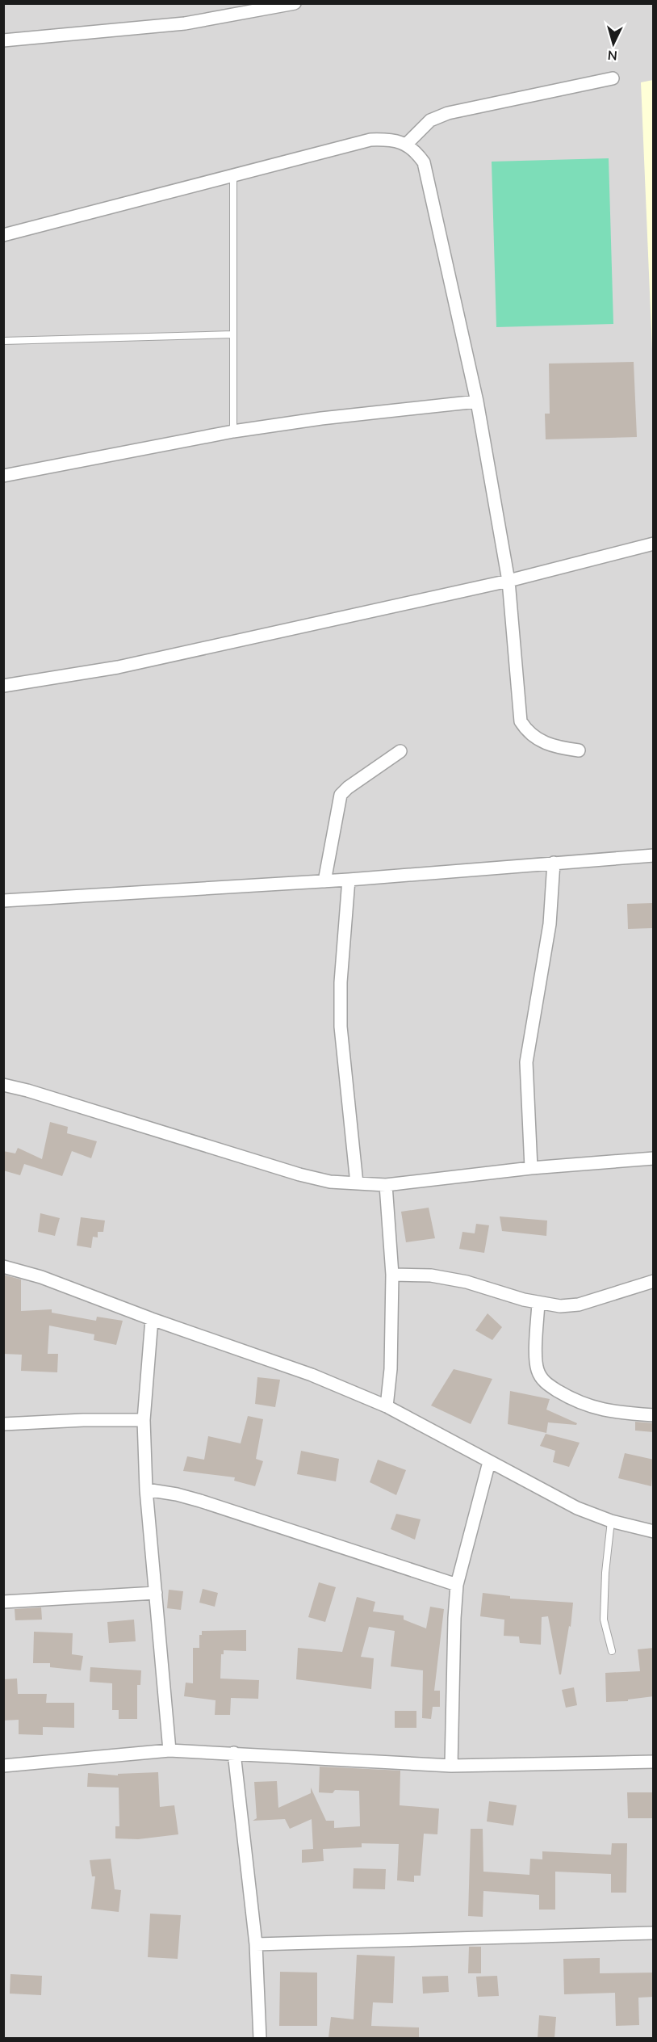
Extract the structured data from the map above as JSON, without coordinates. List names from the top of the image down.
{
  "north": "bottom"
}
